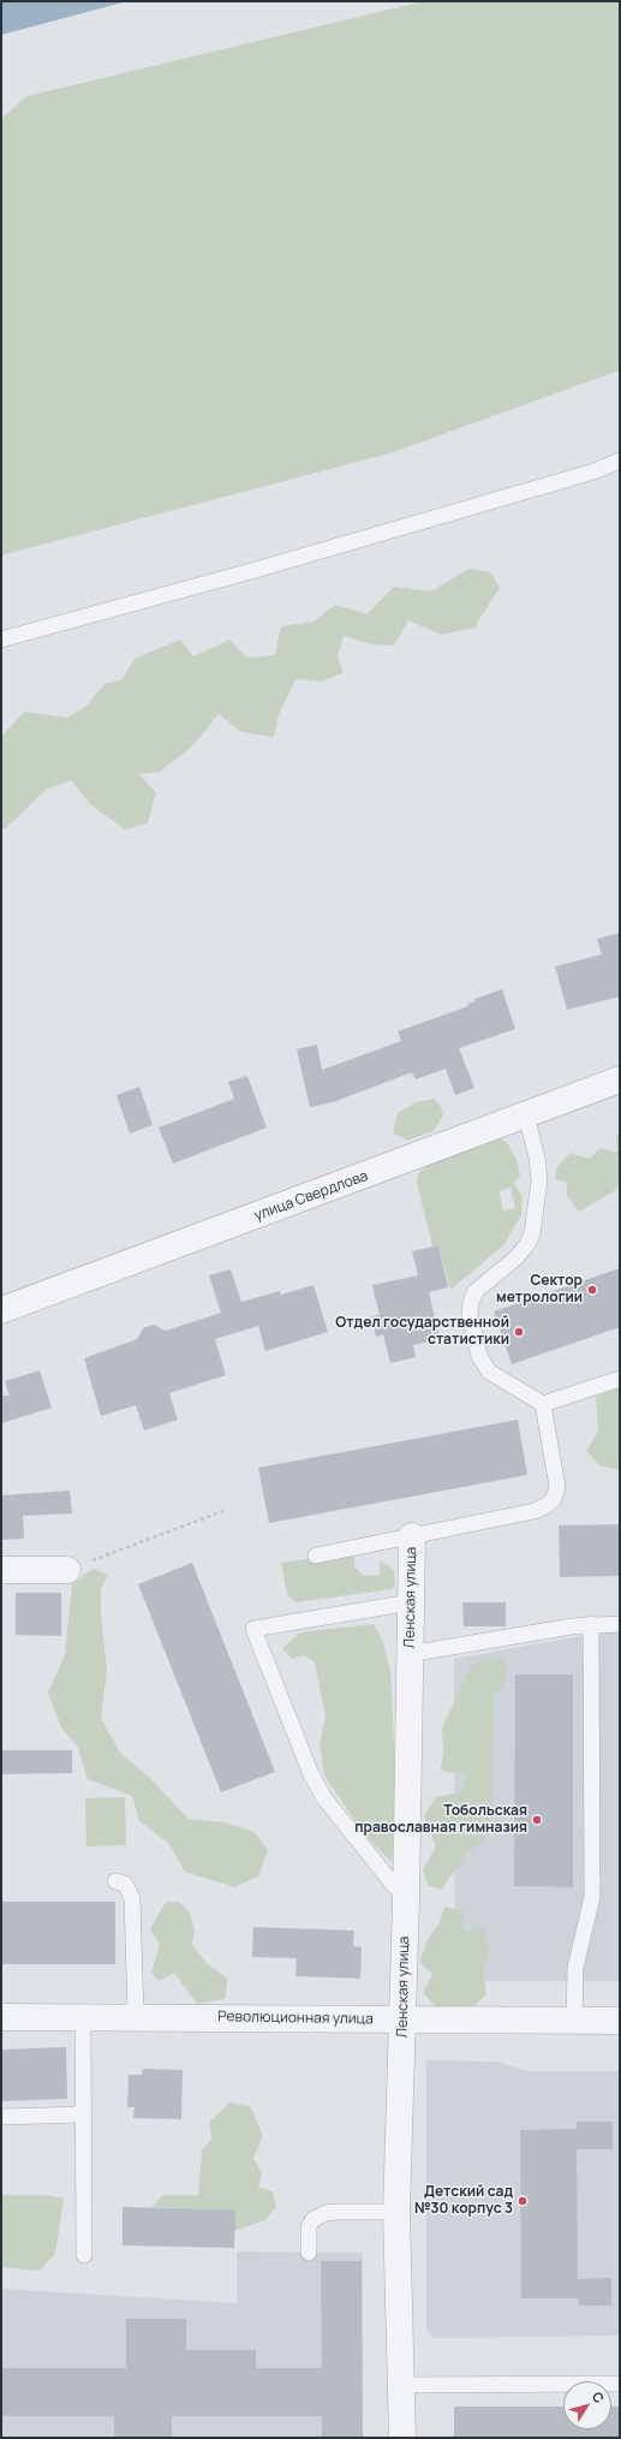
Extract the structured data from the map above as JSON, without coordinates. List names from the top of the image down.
{
  "streets": {
    "street": ["улица Свердлова", "Ленская улица", "Революционная улица"]
  },
  "crossings": [
    ["Ленская улица", "Революционная улица"]
  ],
  "places": [
    "Сектор метрологии",
    "Отдел государственной статистики",
    "Тобольская православная гимназия",
    "Детский сад №30 корпус 3"
  ],
  "north": "top right"
}
